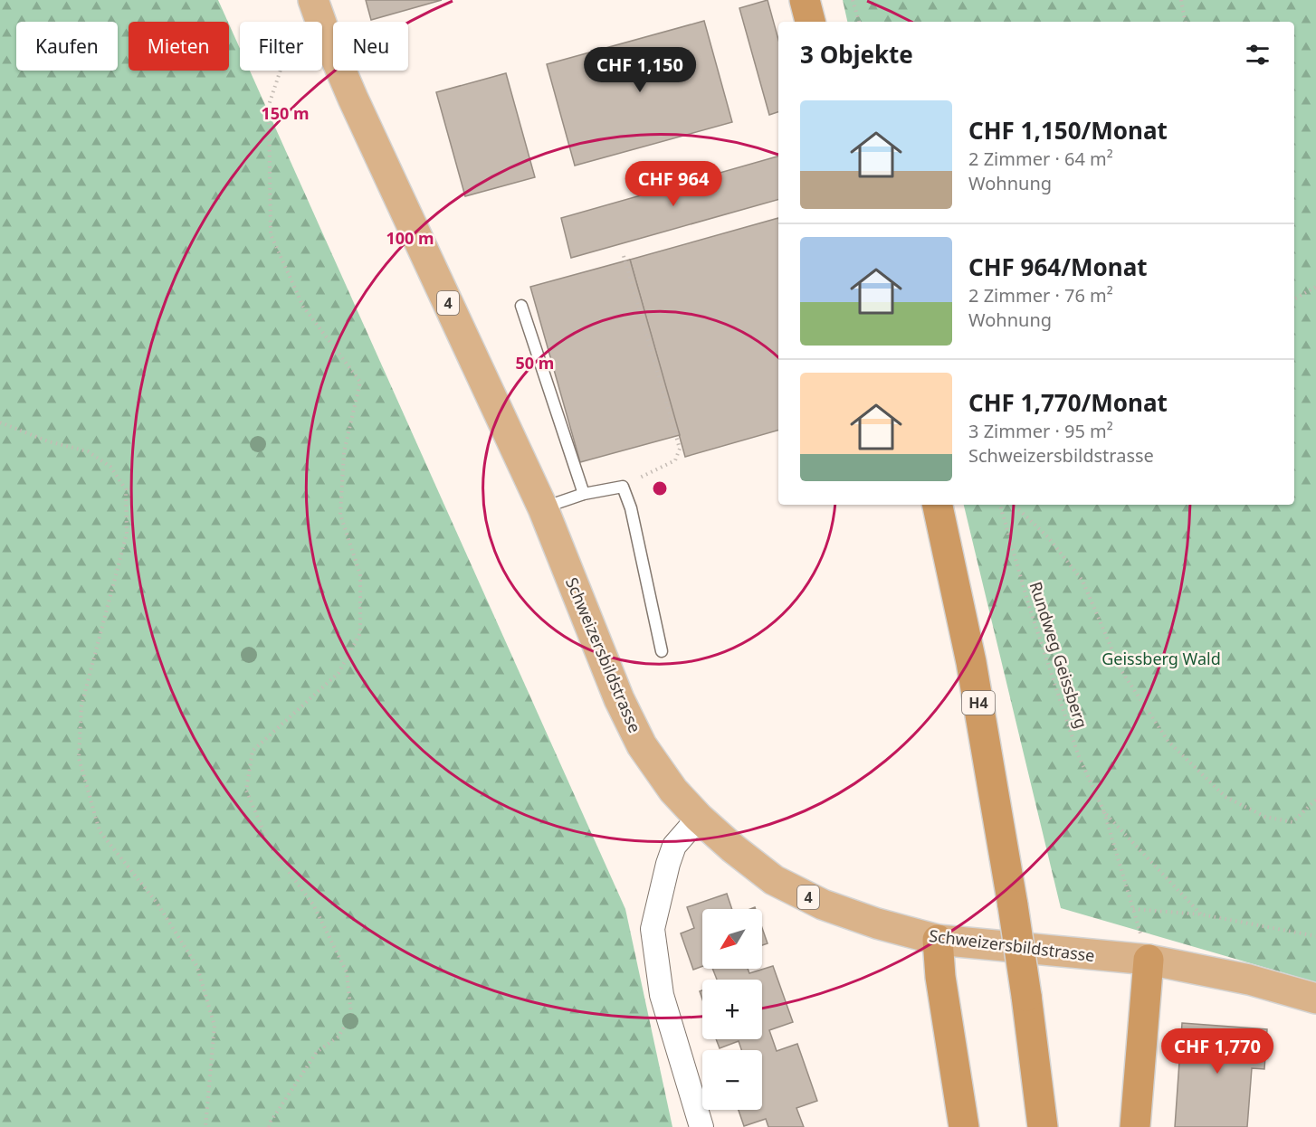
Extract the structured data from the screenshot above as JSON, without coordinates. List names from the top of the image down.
{
  "streets": {
    "highway": ["H4"],
    "main road": ["4", "Schweizersbildstrasse"],
    "path": ["Rundweg Geissberg"]
  },
  "crossings": [
    ["Schweizersbildstrasse", "Rundweg Geissberg"]
  ],
  "parks": ["Geissberg Wald"],
  "north": "bottom left",
  "page": {
    "chip": [
      "Kaufen",
      "Mieten",
      "Filter",
      "Neu"
    ],
    "heading": "3 Objekte",
    "price": ["CHF 1,150", "CHF 964", "CHF 1,770"],
    "list": [
      {
        "name": "CHF 1,150/Monat",
        "note": "2 Zimmer · 64 m² · Wohnung"
      },
      {
        "name": "CHF 964/Monat",
        "note": "2 Zimmer · 76 m² · Wohnung"
      },
      {
        "name": "CHF 1,770/Monat",
        "note": "3 Zimmer · 95 m² · Schweizersbildstrasse"
      }
    ],
    "map_buttons": ["+", "−"]
  },
  "rings": ["150 m", "100 m", "50 m"]
}
